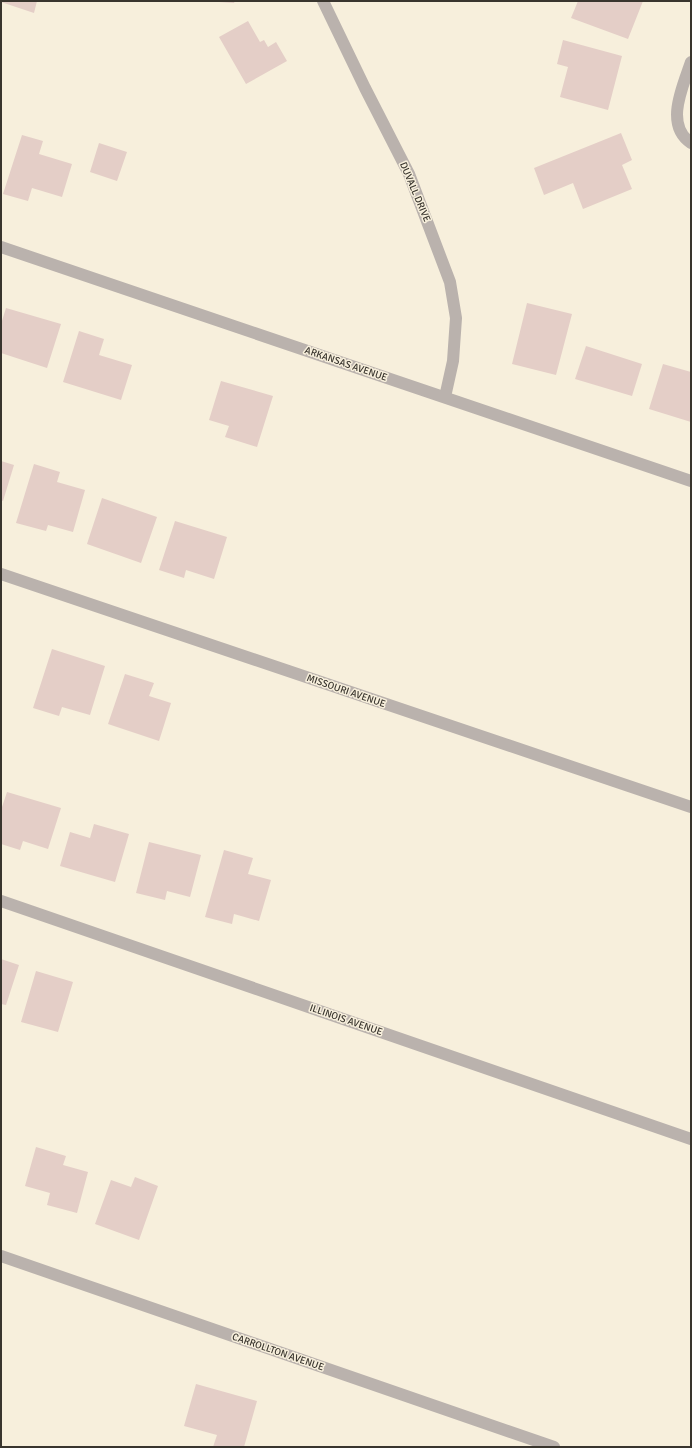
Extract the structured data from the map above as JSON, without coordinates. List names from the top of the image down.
{
  "streets": {
    "street": [
      "DUVALL DRIVE",
      "ARKANSAS AVENUE",
      "MISSOURI AVENUE",
      "ILLINOIS AVENUE",
      "CARROLLTON AVENUE"
    ]
  },
  "crossings": [
    ["DUVALL DRIVE", "ARKANSAS AVENUE"]
  ]
}
